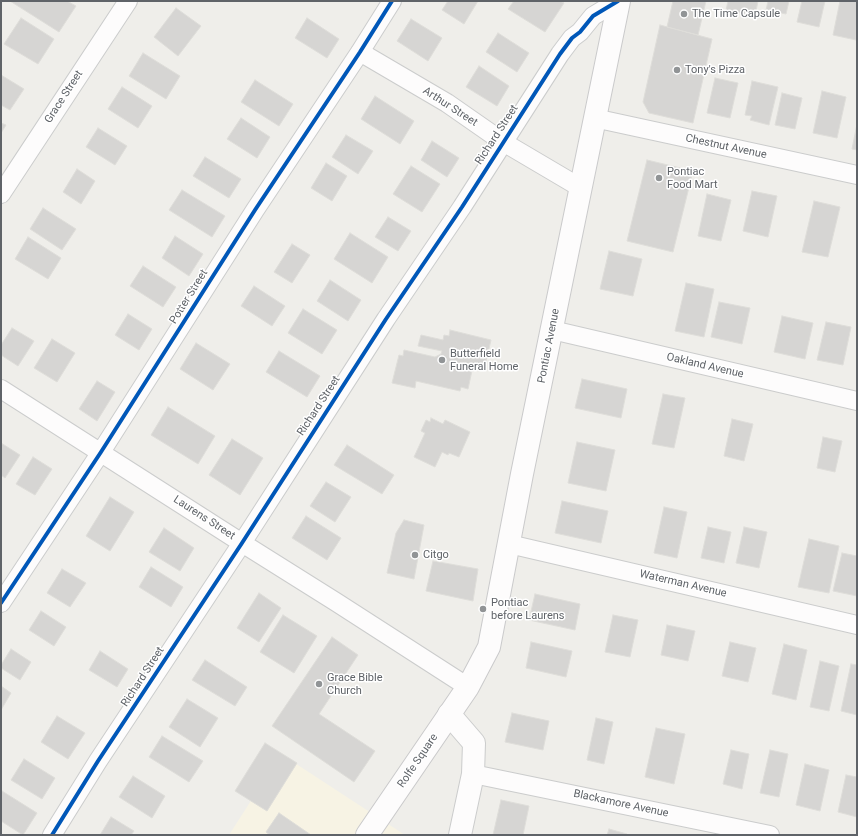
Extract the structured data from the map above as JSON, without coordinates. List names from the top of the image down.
{
  "streets": {
    "main road": ["Pontiac Avenue", "Rolfe Square"],
    "street": [
      "Grace Street",
      "Arthur Street",
      "Richard Street",
      "Chestnut Avenue",
      "Potter Street",
      "Oakland Avenue",
      "Laurens Street",
      "Waterman Avenue",
      "Blackamore Avenue"
    ]
  },
  "crossings": [
    ["Arthur Street", "Richard Street"],
    ["Arthur Street", "Potter Street"],
    ["Arthur Street", "Pontiac Avenue"],
    ["Richard Street", "Pontiac Avenue"],
    ["Richard Street", "Laurens Street"],
    ["Chestnut Avenue", "Pontiac Avenue"],
    ["Potter Street", "Laurens Street"],
    ["Pontiac Avenue", "Oakland Avenue"],
    ["Pontiac Avenue", "Laurens Street"],
    ["Pontiac Avenue", "Waterman Avenue"],
    ["Pontiac Avenue", "Rolfe Square"],
    ["Laurens Street", "Rolfe Square"]
  ],
  "places": [
    "The Time Capsule",
    "Tony's Pizza",
    "Pontiac Food Mart",
    "Butterfield Funeral Home",
    "Citgo",
    "Pontiac before Laurens",
    "Grace Bible Church"
  ]
}
